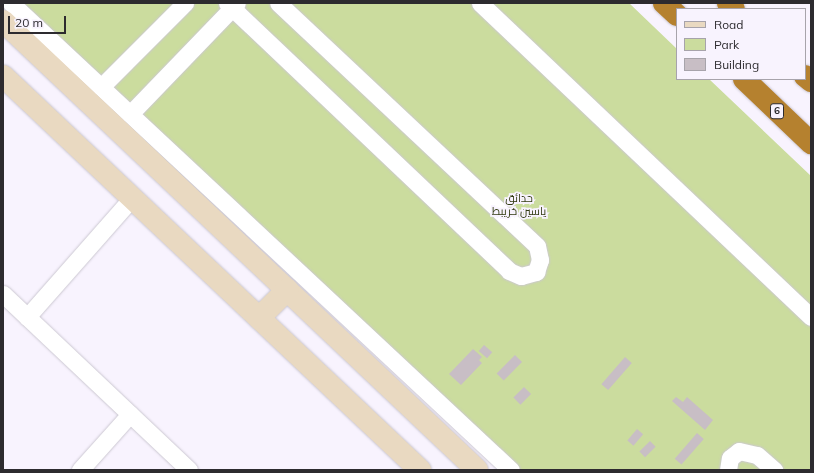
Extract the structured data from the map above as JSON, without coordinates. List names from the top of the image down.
{
  "streets": {
    "highway": ["6"]
  },
  "parks": ["حدائق ياسين خريبط"],
  "legend": ["Road", "Park", "Building"],
  "scale_bar": "20 m"
}
